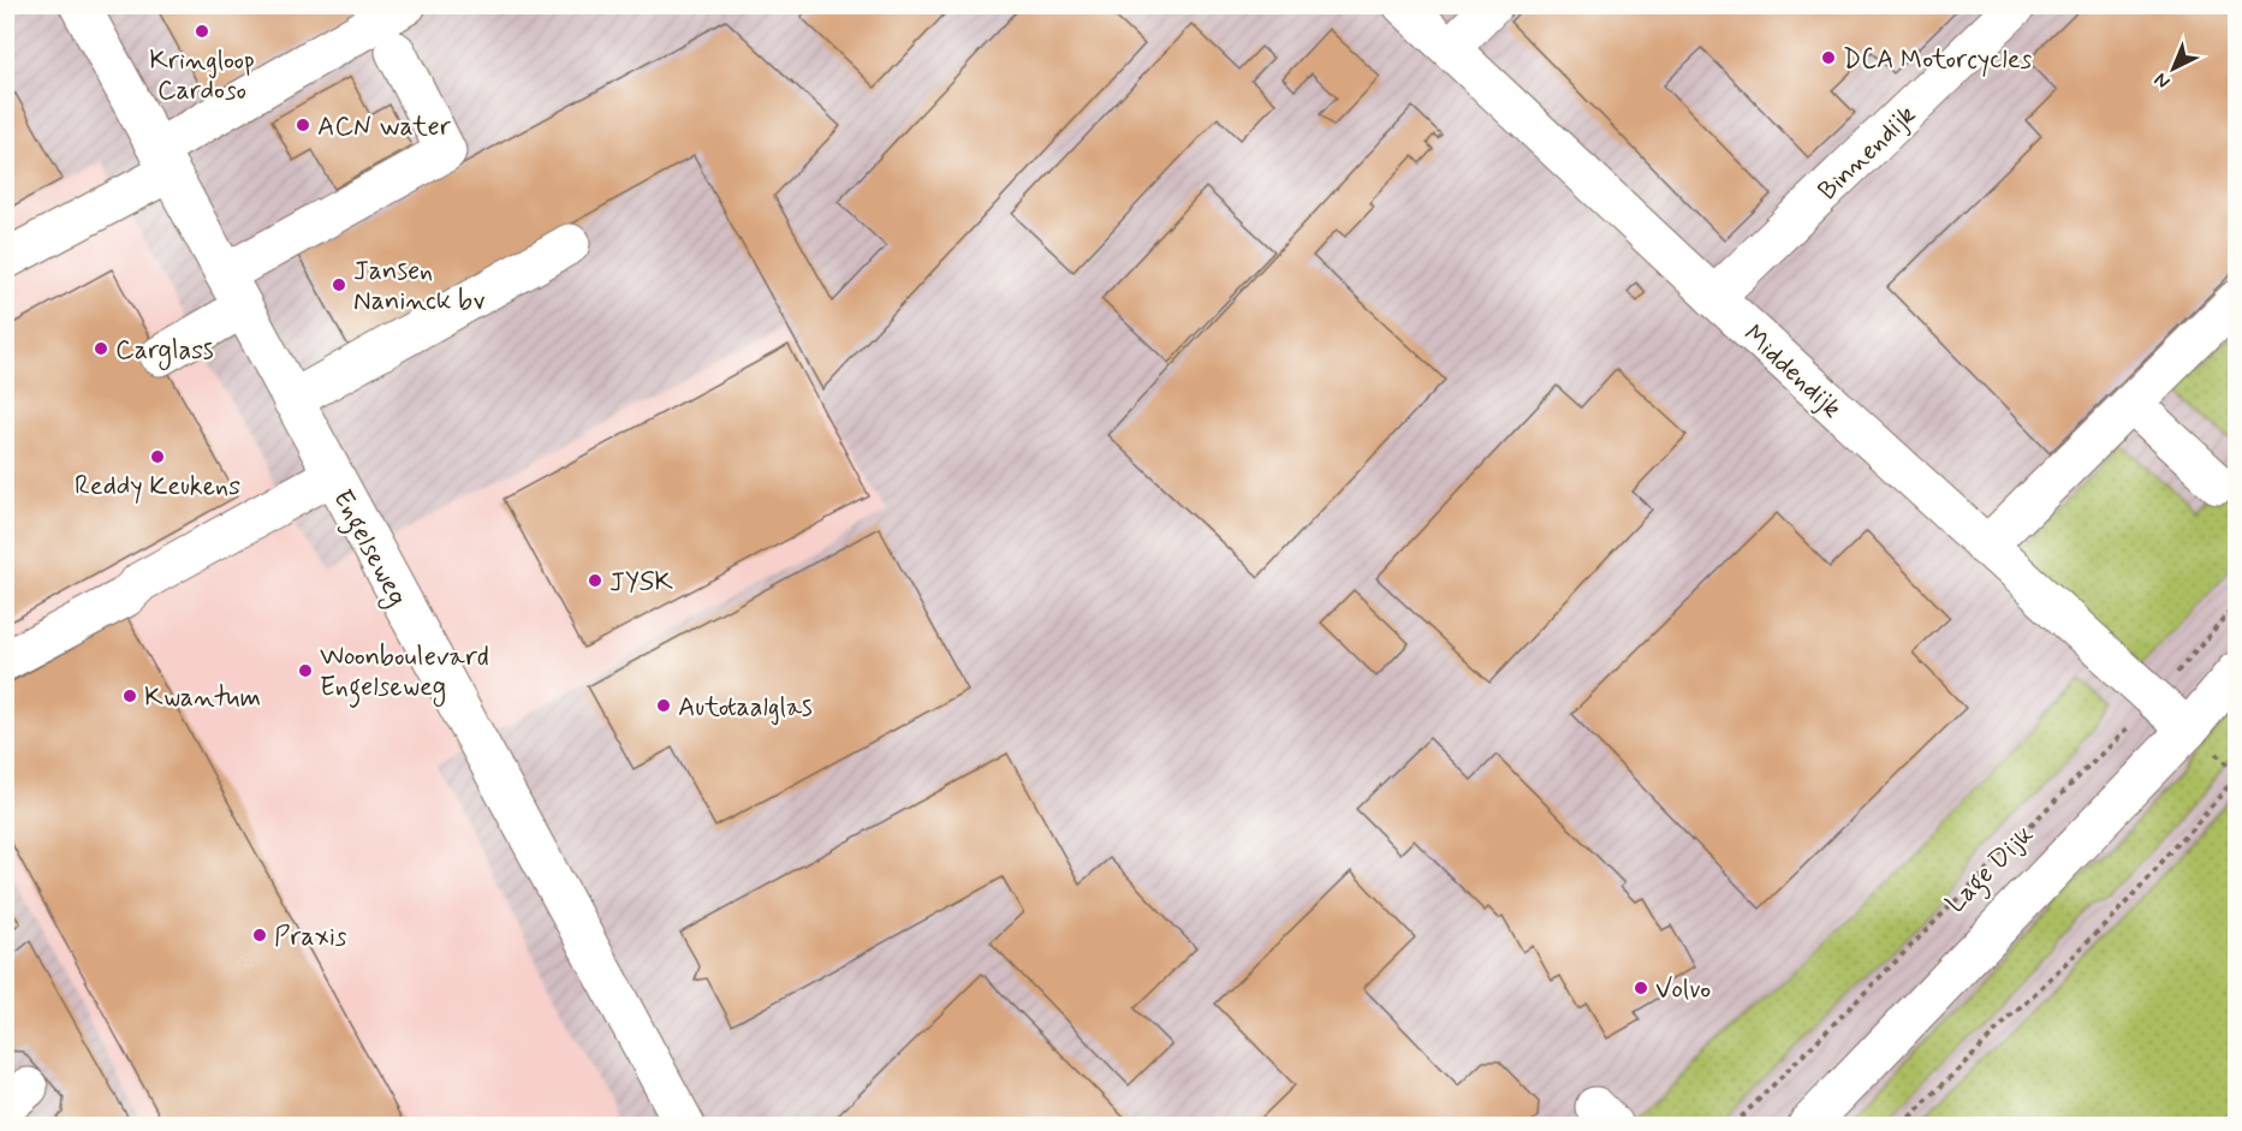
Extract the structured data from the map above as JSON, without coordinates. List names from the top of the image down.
{
  "streets": {
    "street": [
      "Binnendijk",
      "Middendijk",
      "Engelseweg",
      "Lage Dijk"
    ]
  },
  "crossings": [
    ["Binnendijk", "Middendijk"],
    ["Middendijk", "Lage Dijk"]
  ],
  "places": [
    "Kringloop Cardoso",
    "DCA Motorcycles",
    "ACN water",
    "Jansen Naninck bv",
    "Carglass",
    "Reddy Keukens",
    "JYSK",
    "Woonboulevard Engelseweg",
    "Kwantum",
    "Autotaalglas",
    "Praxis",
    "Volvo"
  ],
  "north": "bottom left"
}
